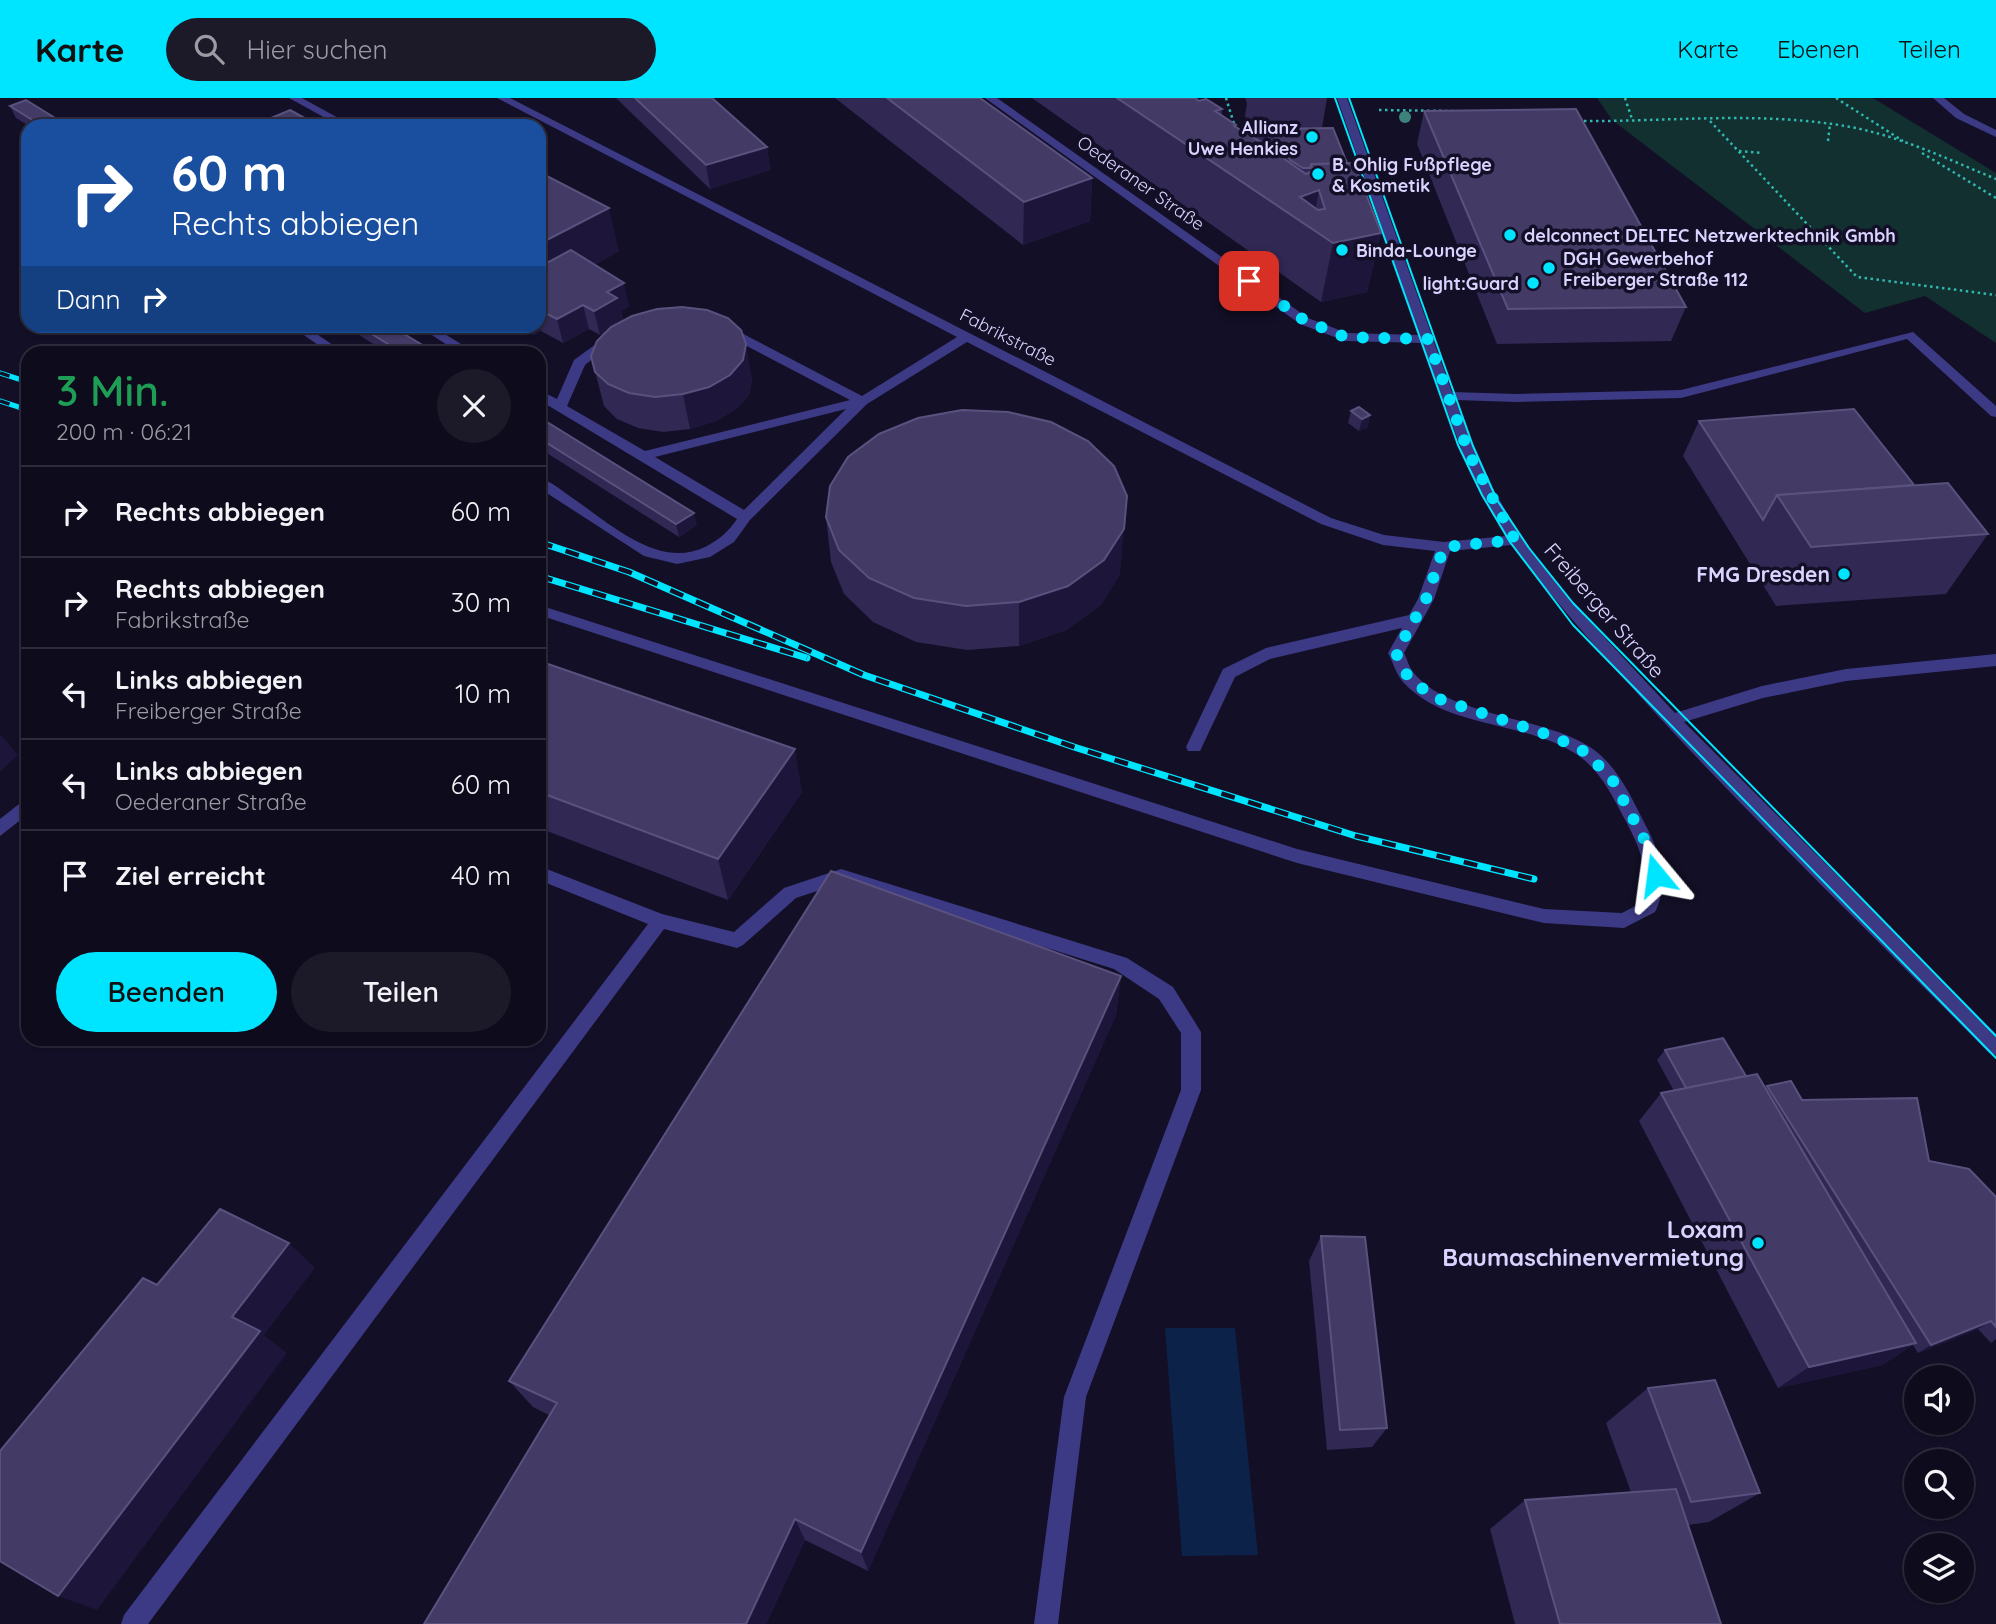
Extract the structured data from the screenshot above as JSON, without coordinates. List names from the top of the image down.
{
  "streets": {
    "street": ["Oederaner Straße", "Fabrikstraße", "Freiberger Straße"]
  },
  "crossings": [
    ["Oederaner Straße", "Freiberger Straße"],
    ["Fabrikstraße", "Freiberger Straße"]
  ],
  "places": [
    "Allianz Uwe Henkies",
    "B. Ohlig Fußpflege & Kosmetik",
    "delconnect DELTEC Netzwerktechnik Gmbh",
    "Binda-Lounge",
    "DGH Gewerbehof Freiberger Straße 112",
    "light:Guard",
    "FMG Dresden",
    "Loxam Baumaschinenvermietung"
  ],
  "page": {
    "header": "Karte",
    "search": "Hier suchen",
    "nav": ["Karte", "Ebenen", "Teilen"],
    "turn": ["60 m", "Rechts abbiegen"],
    "then": "Dann",
    "heading": ["3 Min.", "200 m · 06:21"],
    "list": [
      {
        "name": "Rechts abbiegen",
        "value": "60 m"
      },
      {
        "name": "Rechts abbiegen",
        "note": "Fabrikstraße",
        "value": "30 m"
      },
      {
        "name": "Links abbiegen",
        "note": "Freiberger Straße",
        "value": "10 m"
      },
      {
        "name": "Links abbiegen",
        "note": "Oederaner Straße",
        "value": "60 m"
      },
      {
        "name": "Ziel erreicht",
        "value": "40 m"
      }
    ],
    "buttons": ["Beenden", "Teilen"]
  }
}
